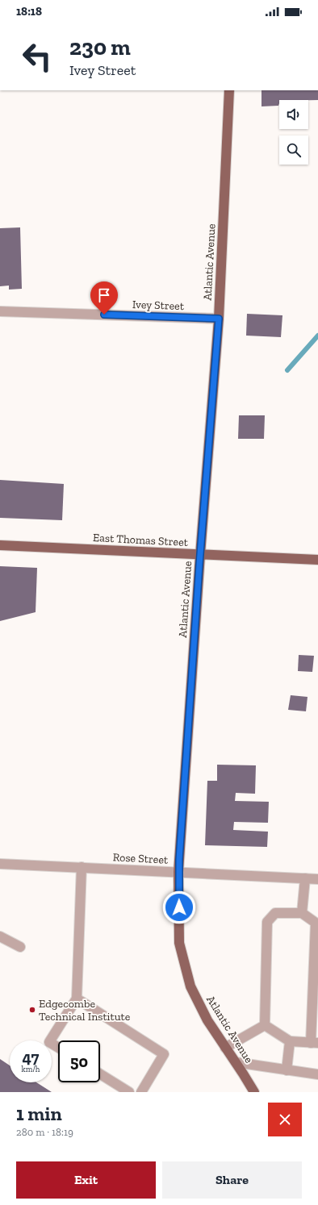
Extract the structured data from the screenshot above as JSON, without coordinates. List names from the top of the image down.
{
  "streets": {
    "main road": ["Atlantic Avenue", "East Thomas Street"],
    "street": ["Ivey Street", "Rose Street"]
  },
  "crossings": [
    ["Atlantic Avenue", "Ivey Street"],
    ["Atlantic Avenue", "East Thomas Street"],
    ["Atlantic Avenue", "Rose Street"]
  ],
  "places": ["Edgecombe Technical Institute"],
  "page": {
    "status": "18:18",
    "turn": ["230 m", "Ivey Street"],
    "speed": "47 km/h",
    "limit": "50",
    "heading": ["1 min", "280 m · 18:19"],
    "buttons": ["Exit", "Share"]
  }
}
